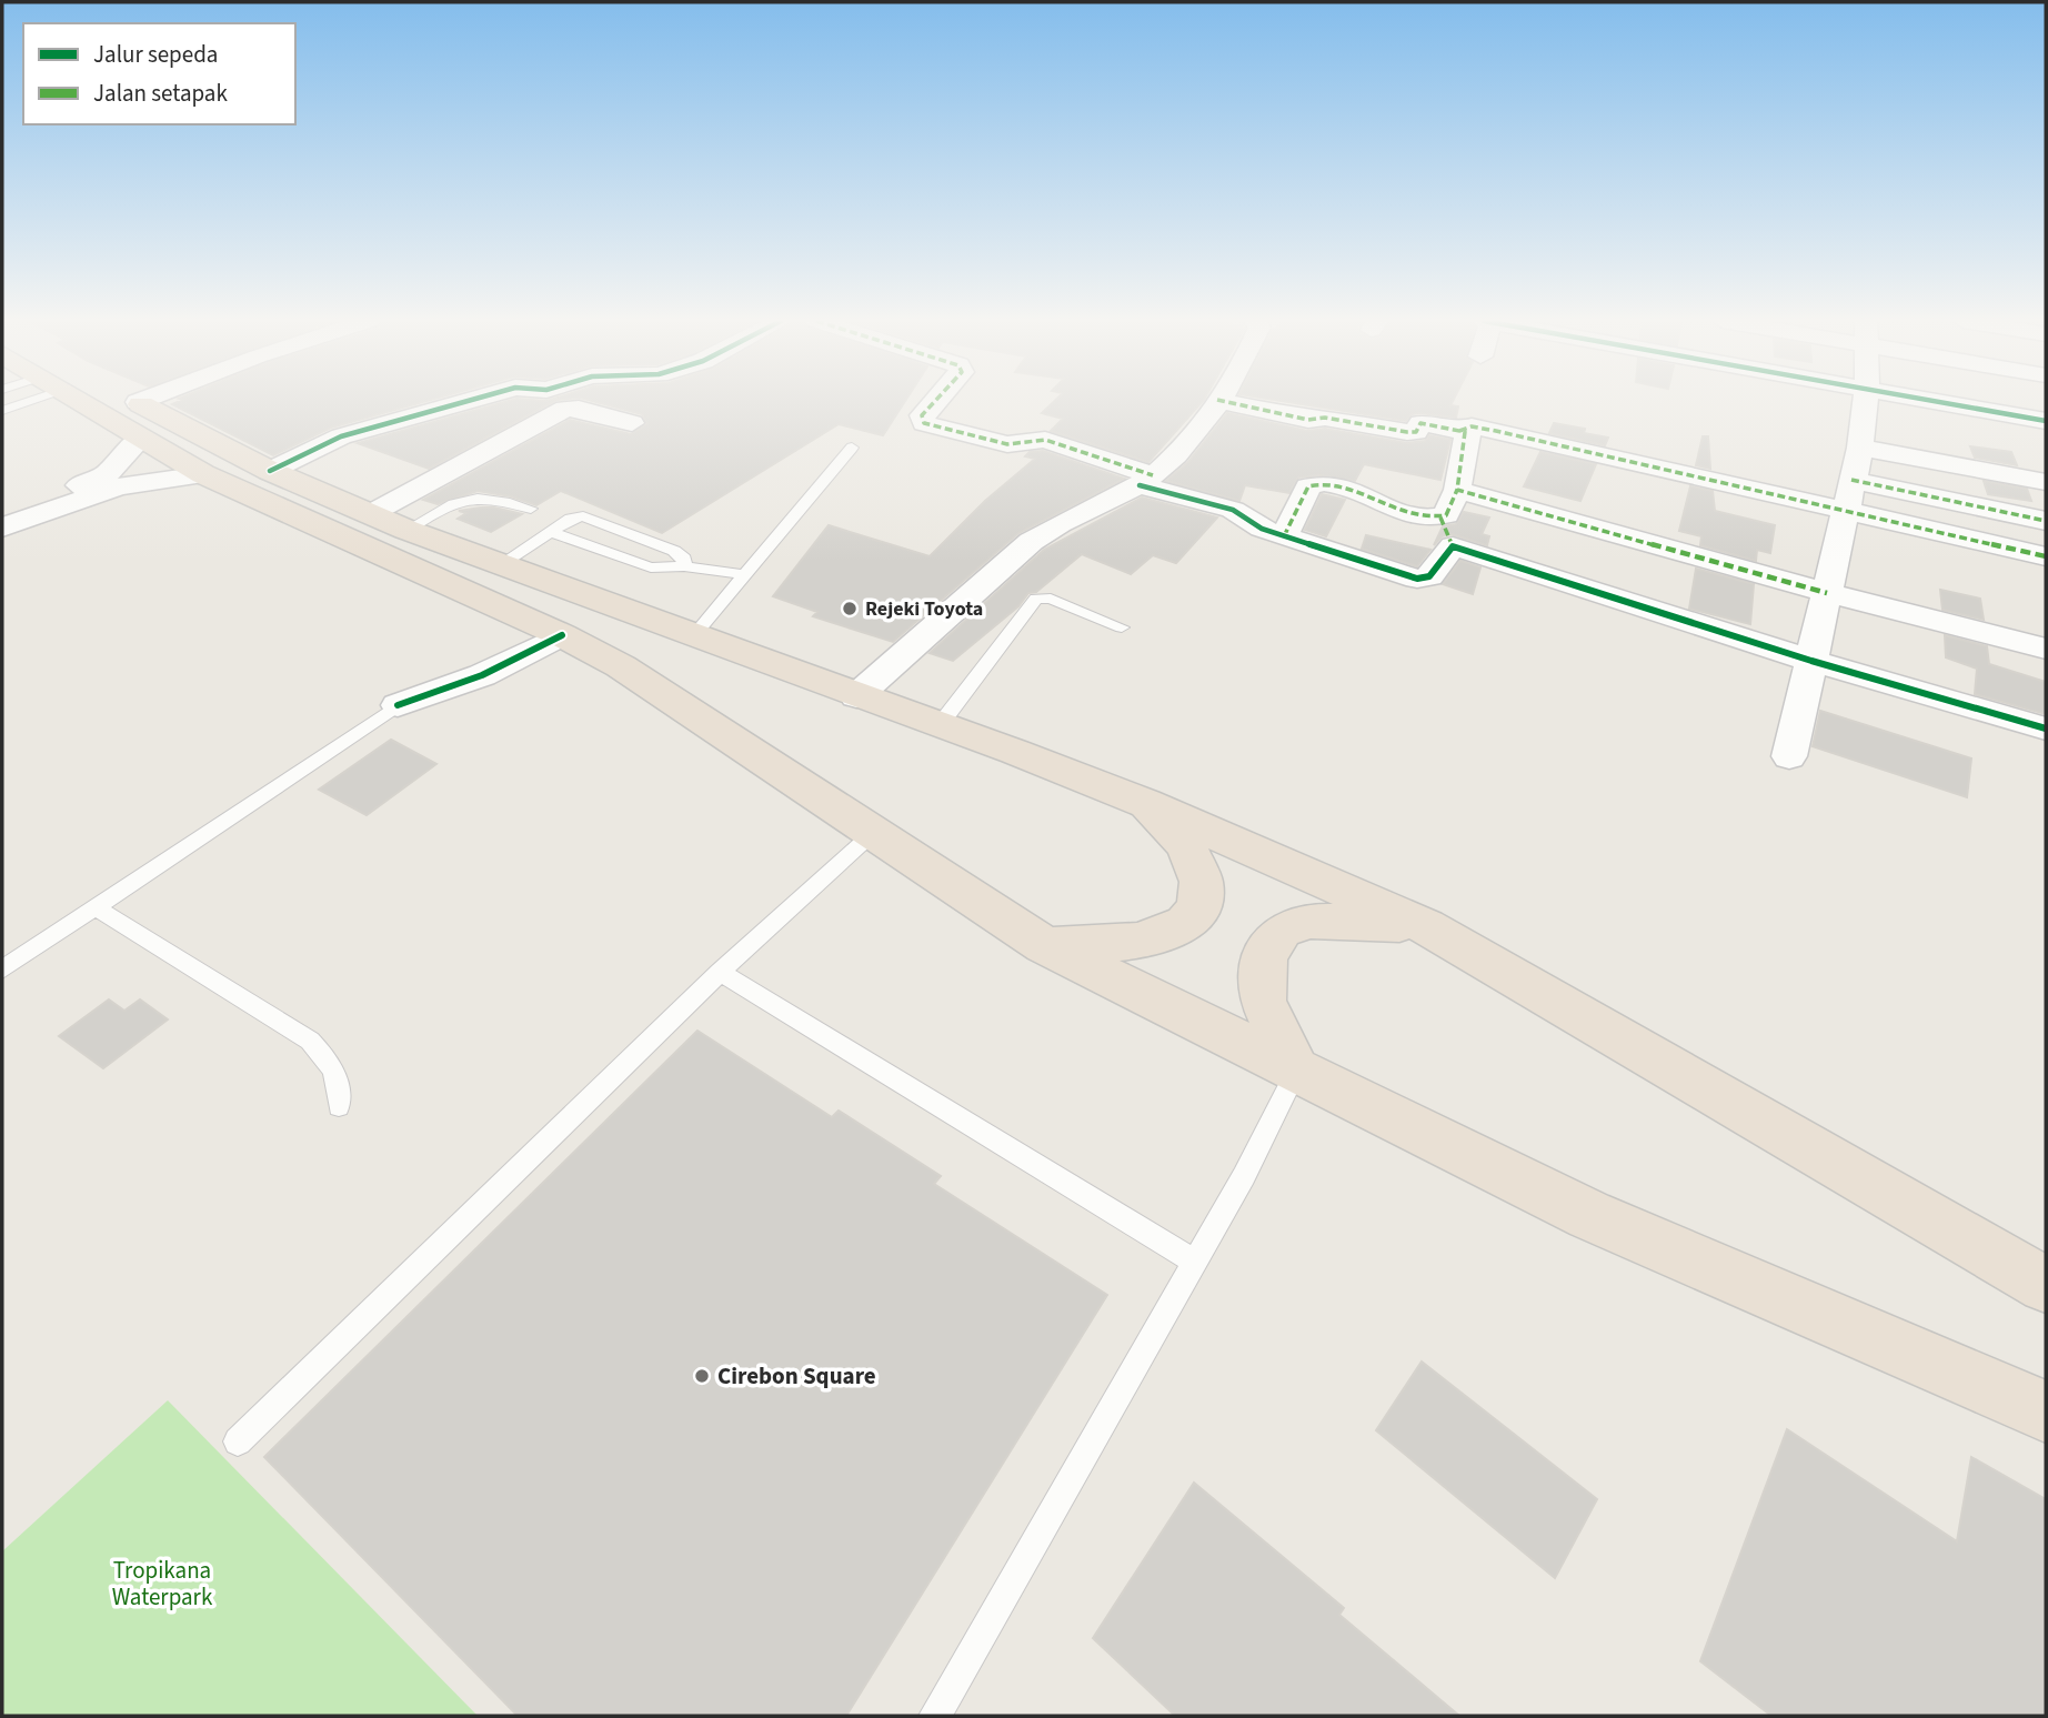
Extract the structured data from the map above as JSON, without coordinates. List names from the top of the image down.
{
  "parks": ["Tropikana Waterpark"],
  "places": ["Rejeki Toyota", "Cirebon Square"],
  "legend": ["Jalur sepeda", "Jalan setapak"]
}
